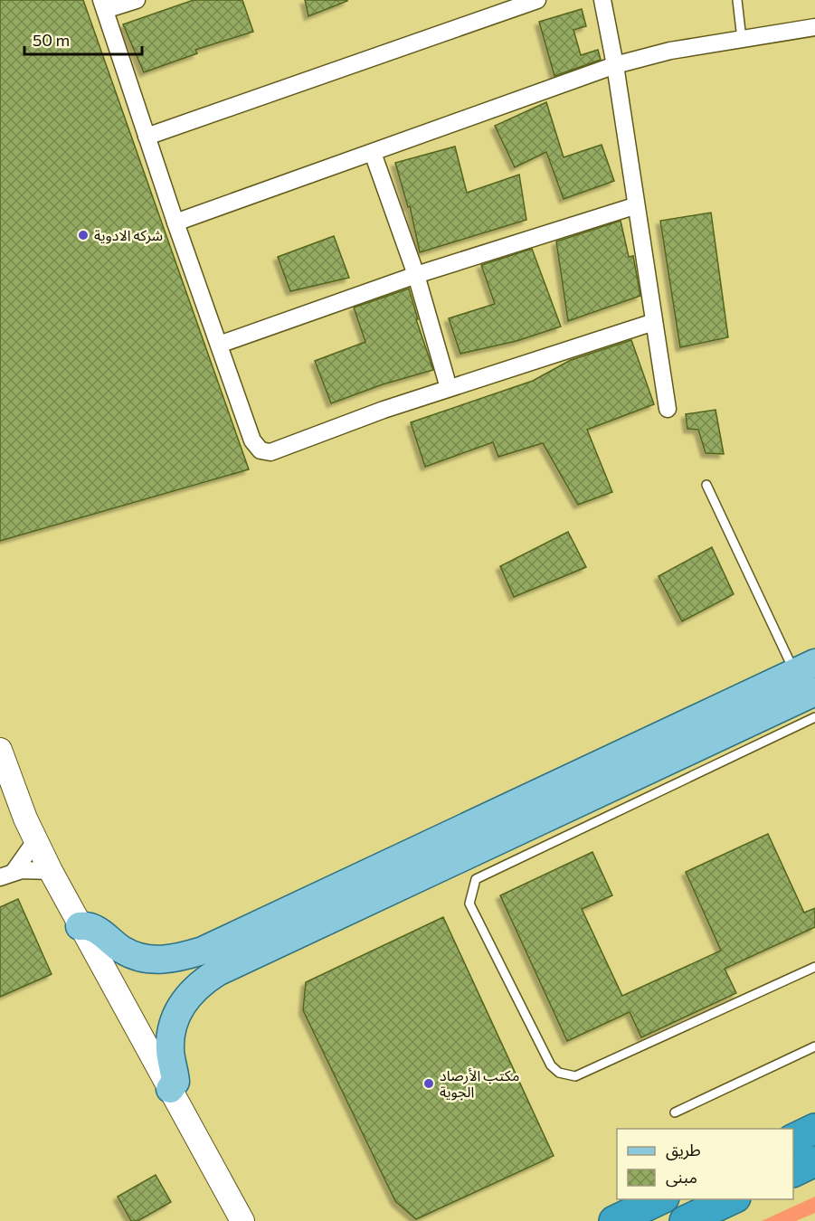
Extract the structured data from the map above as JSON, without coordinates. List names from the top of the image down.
{
  "places": ["شركه الادوية", "مكتب الأرصاد الجوية"],
  "legend": ["طريق", "مبنى"],
  "scale_bar": "50 m"
}
